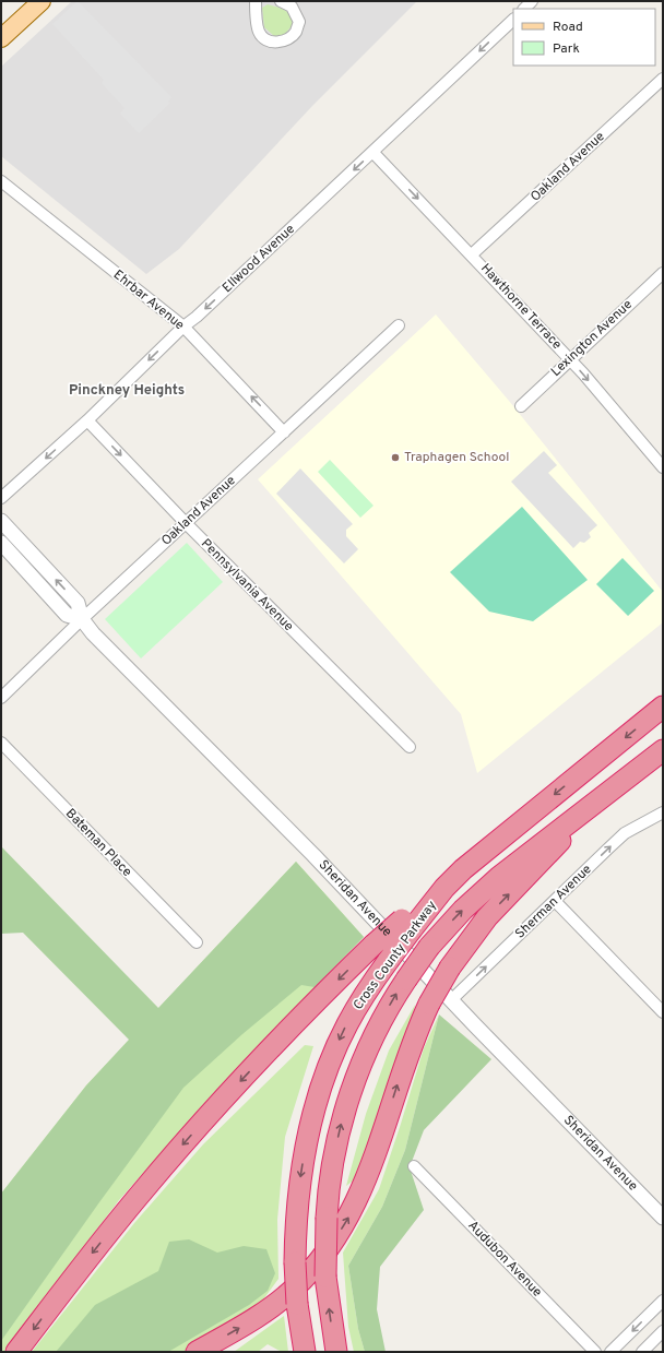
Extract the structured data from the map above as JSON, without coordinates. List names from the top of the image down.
{
  "streets": {
    "highway": ["Cross County Parkway"],
    "street": [
      "Oakland Avenue",
      "Ellwood Avenue",
      "Ehrbar Avenue",
      "Hawthorne Terrace",
      "Lexington Avenue",
      "Pennsylvania Avenue",
      "Bateman Place",
      "Sheridan Avenue",
      "Sherman Avenue",
      "Audubon Avenue"
    ]
  },
  "crossings": [
    ["Oakland Avenue", "Ehrbar Avenue"],
    ["Oakland Avenue", "Hawthorne Terrace"],
    ["Oakland Avenue", "Pennsylvania Avenue"],
    ["Oakland Avenue", "Sheridan Avenue"],
    ["Ellwood Avenue", "Ehrbar Avenue"],
    ["Ellwood Avenue", "Hawthorne Terrace"],
    ["Ellwood Avenue", "Pennsylvania Avenue"],
    ["Hawthorne Terrace", "Lexington Avenue"],
    ["Sheridan Avenue", "Sherman Avenue"]
  ],
  "one_way": [
    "Ellwood Avenue",
    "Ehrbar Avenue",
    "Hawthorne Terrace",
    "Sherman Avenue"
  ],
  "districts": ["Pinckney Heights"],
  "places": ["Traphagen School"],
  "legend": ["Road", "Park"]
}
